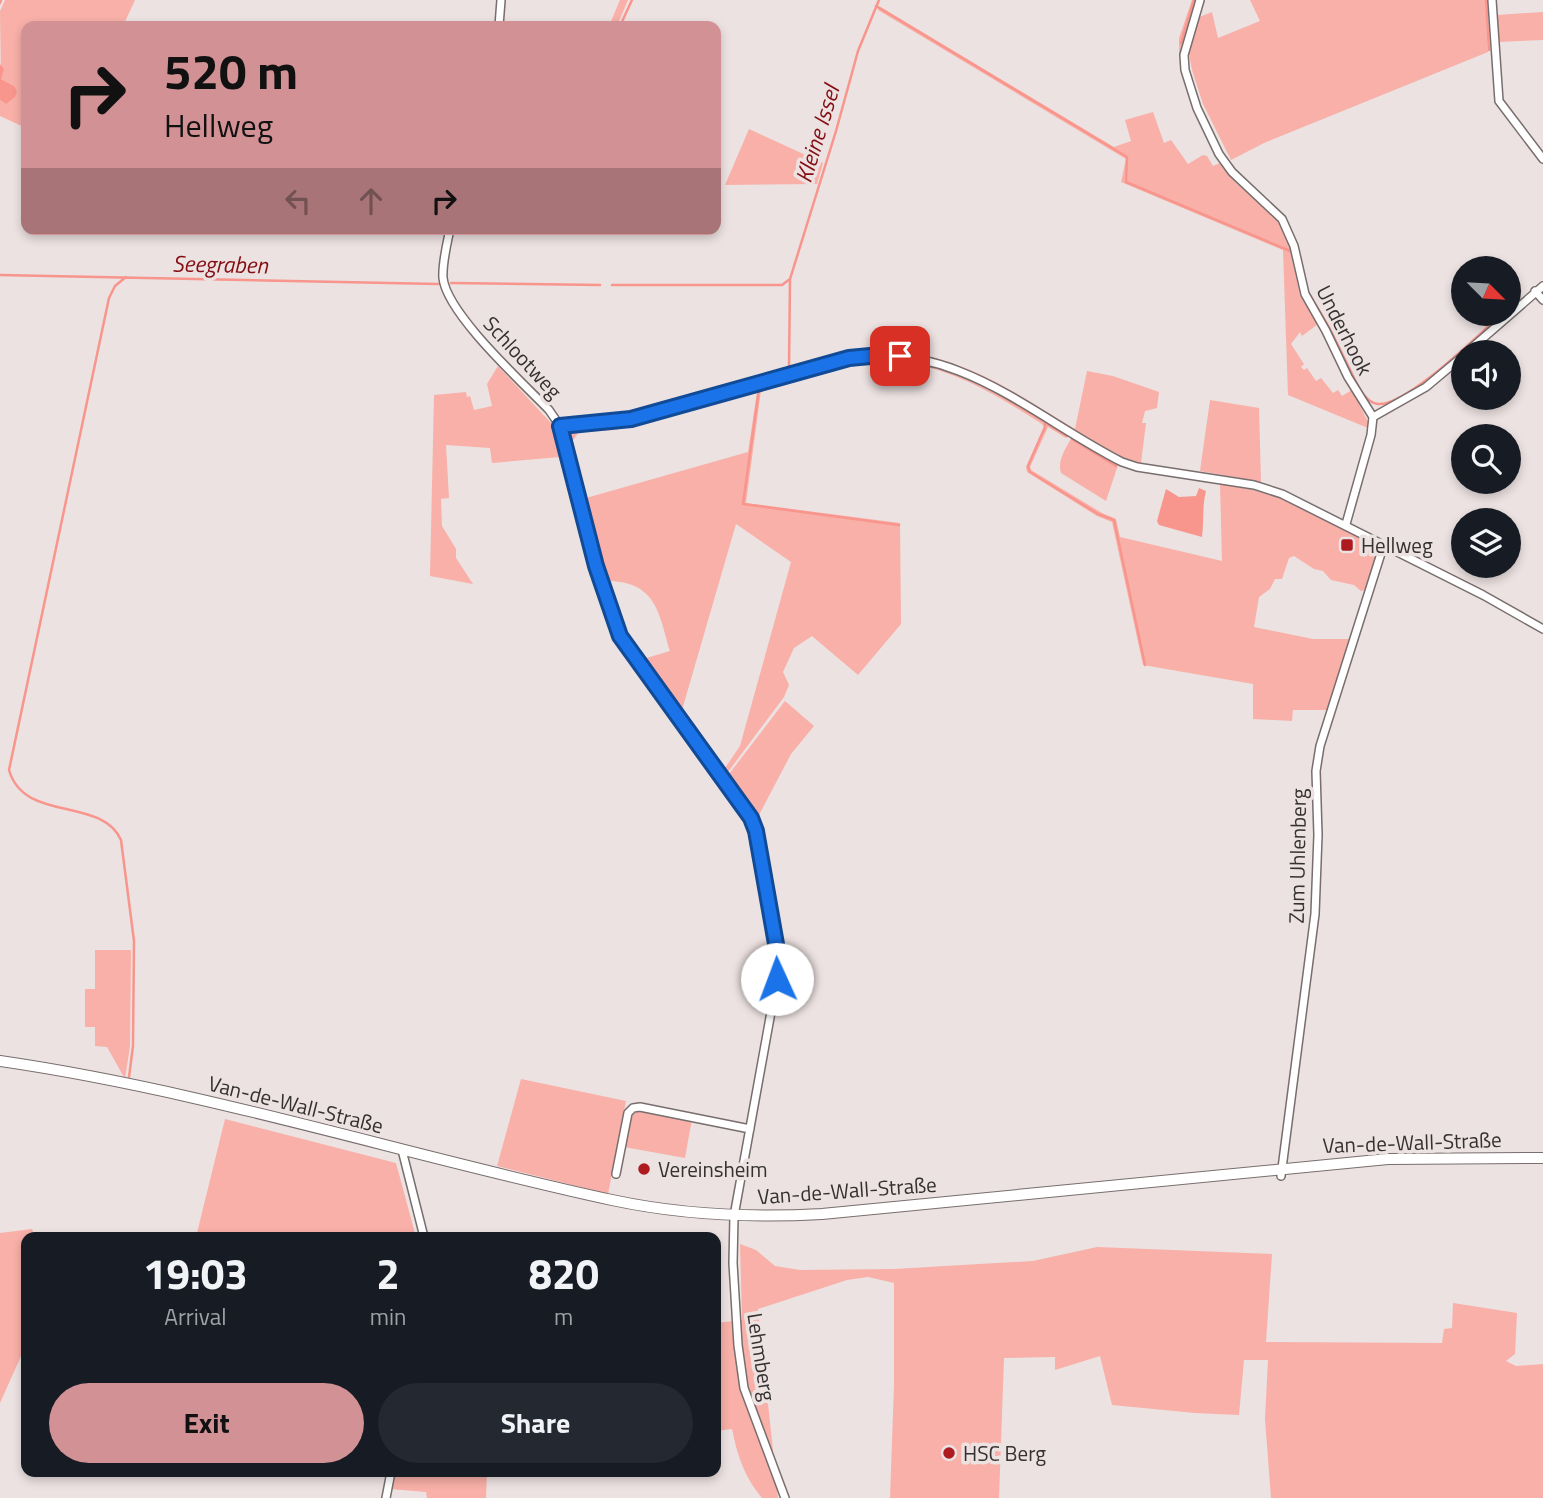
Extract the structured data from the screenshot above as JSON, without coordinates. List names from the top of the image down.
{
  "streets": {
    "main road": ["Van-de-Wall-Straße"],
    "street": [
      "Underhook",
      "Schlootweg",
      "Zum Uhlenberg",
      "Lehmberg"
    ]
  },
  "crossings": [
    ["Schlootweg", "Van-de-Wall-Straße"],
    ["Schlootweg", "Lehmberg"],
    ["Zum Uhlenberg", "Van-de-Wall-Straße"],
    ["Van-de-Wall-Straße", "Lehmberg"]
  ],
  "water": ["Kleine Issel", "Seegraben"],
  "places": {
    "transit": ["Hellweg"],
    "other": ["Vereinsheim", "HSC Berg"]
  },
  "north": "bottom right",
  "page": {
    "turn": ["520 m", "Hellweg"],
    "eta": [
      "19:03",
      "Arrival",
      "2",
      "min",
      "820",
      "m"
    ],
    "buttons": ["Exit", "Share"]
  }
}
